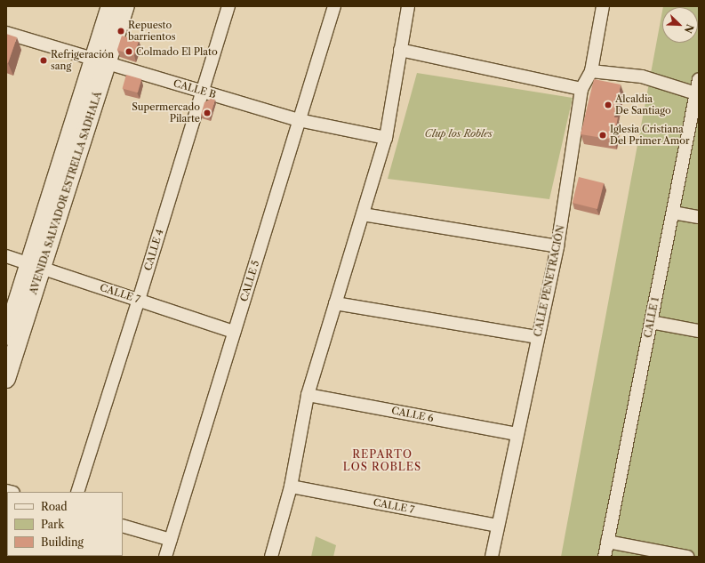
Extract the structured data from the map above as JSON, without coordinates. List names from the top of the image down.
{
  "streets": {
    "main road": ["AVENIDA SALVADOR ESTRELLA SADHALÁ"],
    "street": [
      "CALLE B",
      "CALLE 4",
      "CALLE 5",
      "CALLE PENETRACIÓN",
      "CALLE 7",
      "CALLE 1",
      "CALLE 6"
    ]
  },
  "crossings": [
    ["CALLE B", "AVENIDA SALVADOR ESTRELLA SADHALÁ"],
    ["CALLE B", "CALLE 4"],
    ["CALLE B", "CALLE 5"],
    ["AVENIDA SALVADOR ESTRELLA SADHALÁ", "CALLE 7"],
    ["CALLE 4", "CALLE 7"],
    ["CALLE 5", "CALLE 7"],
    ["CALLE PENETRACIÓN", "CALLE 7"],
    ["CALLE PENETRACIÓN", "CALLE 6"]
  ],
  "districts": ["REPARTO LOS ROBLES"],
  "parks": ["Clup los Robles"],
  "places": [
    "Repuesto barrientos",
    "Colmado El Plato",
    "Refrigeración sang",
    "Alcaldia De Santiago",
    "Supermercado Pilarte",
    "Iglesia Cristiana Del Primer Amor"
  ],
  "legend": ["Road", "Park", "Building"],
  "north": "bottom right"
}
